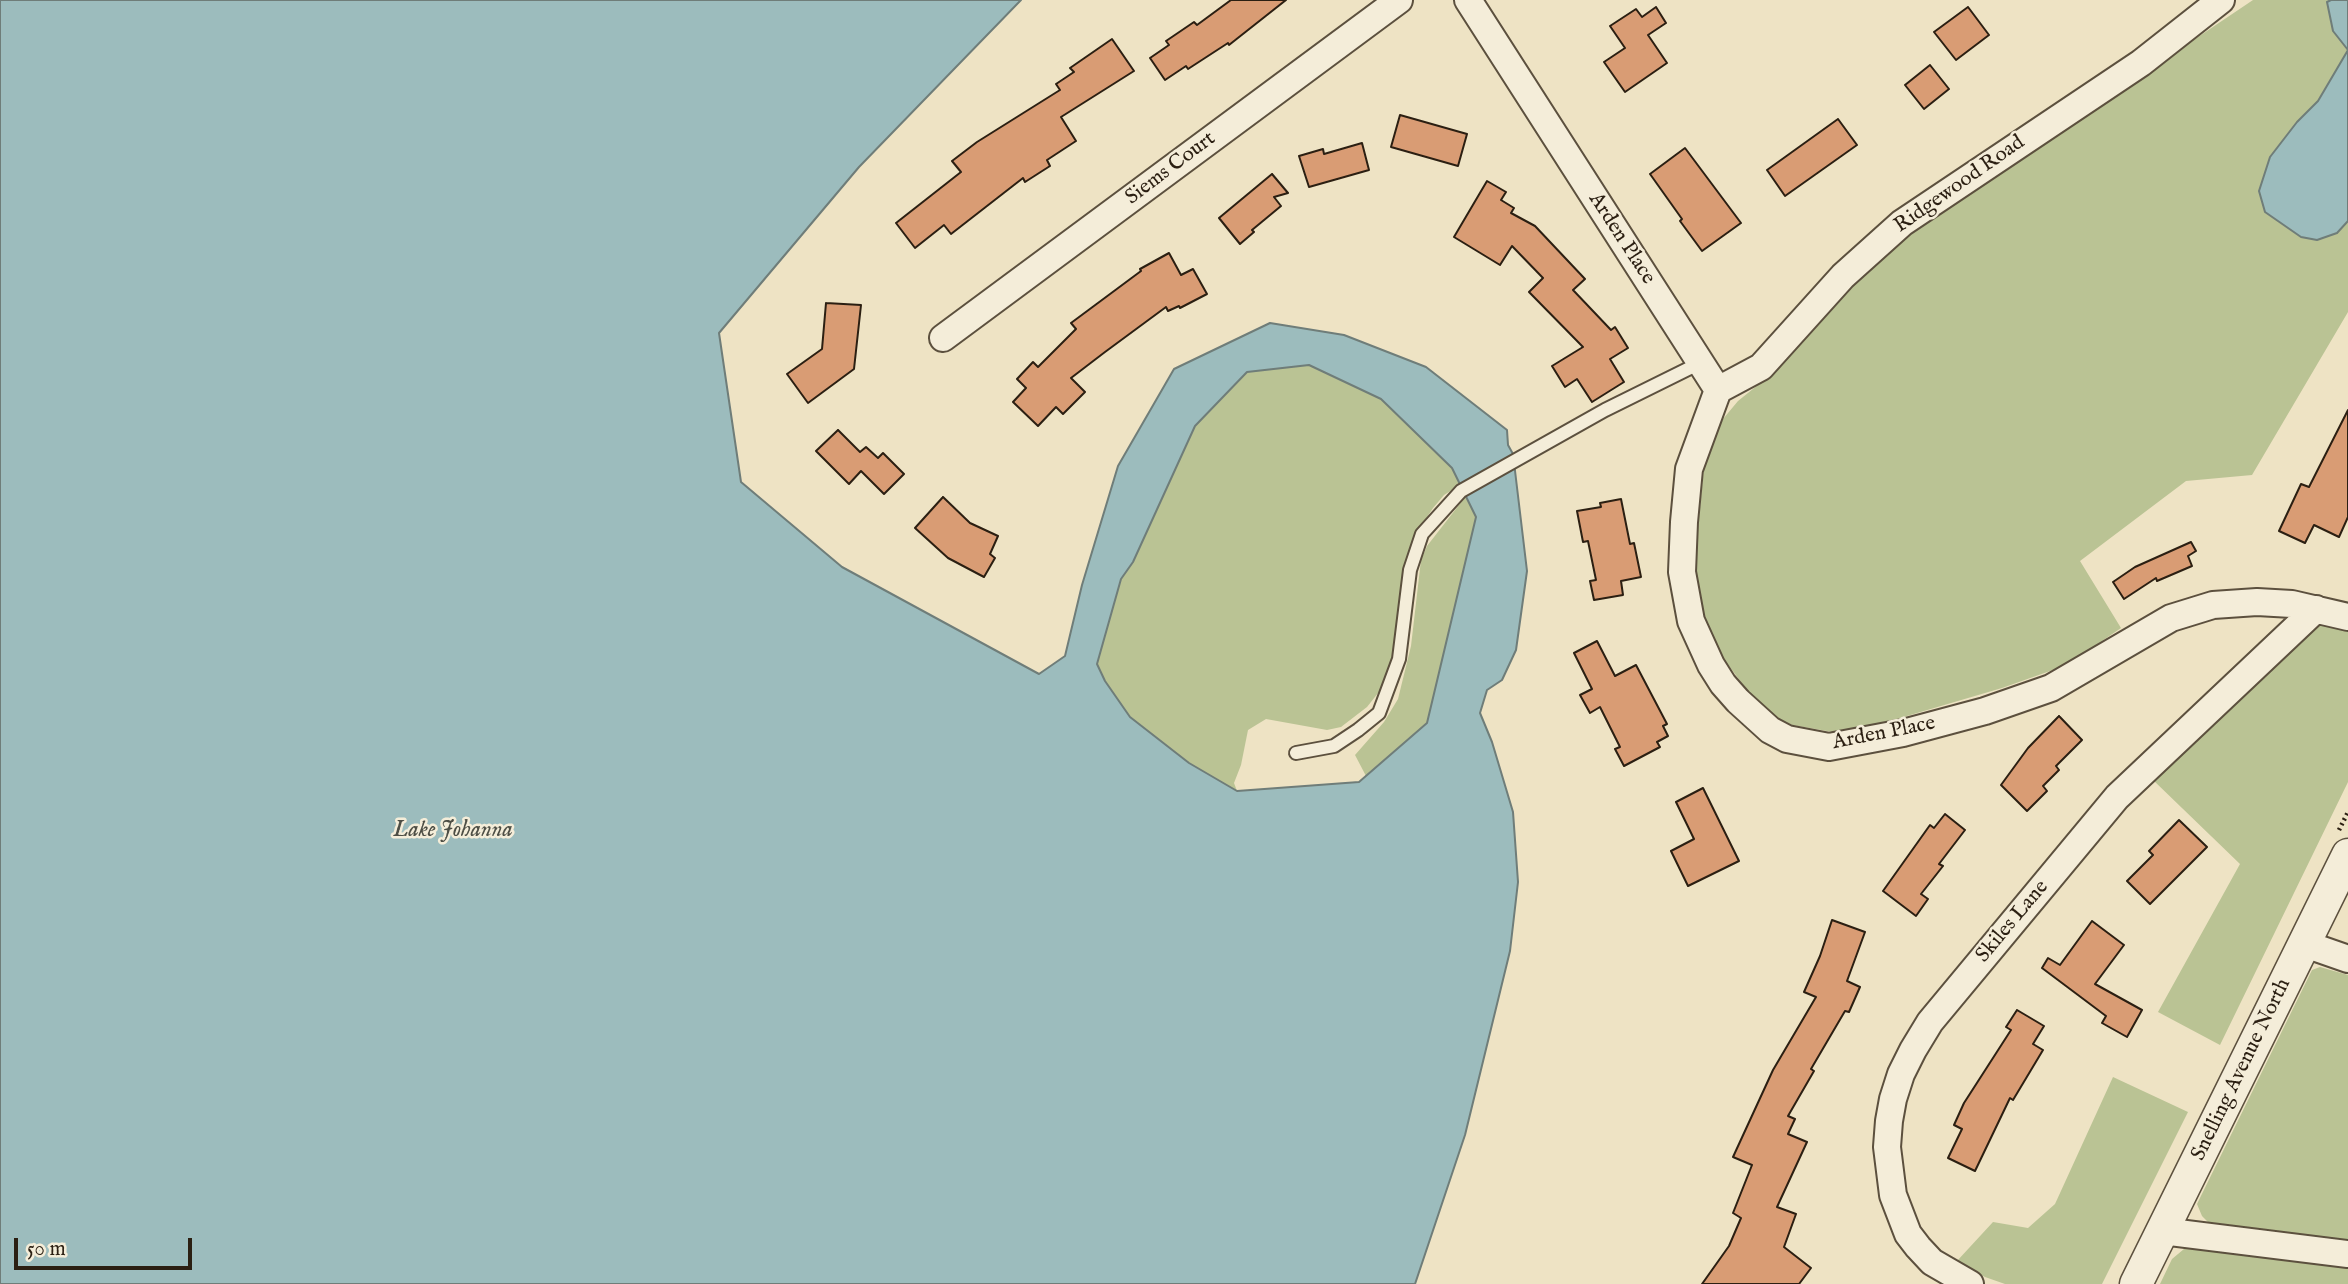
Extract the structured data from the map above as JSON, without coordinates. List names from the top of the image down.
{
  "streets": {
    "street": [
      "Siems Court",
      "Ridgewood Road",
      "Arden Place",
      "Skiles Lane",
      "Snelling Avenue North"
    ]
  },
  "crossings": [
    ["Ridgewood Road", "Arden Place"],
    ["Arden Place", "Skiles Lane"]
  ],
  "water": ["Lake Johanna"],
  "scale_bar": "50 m"
}
